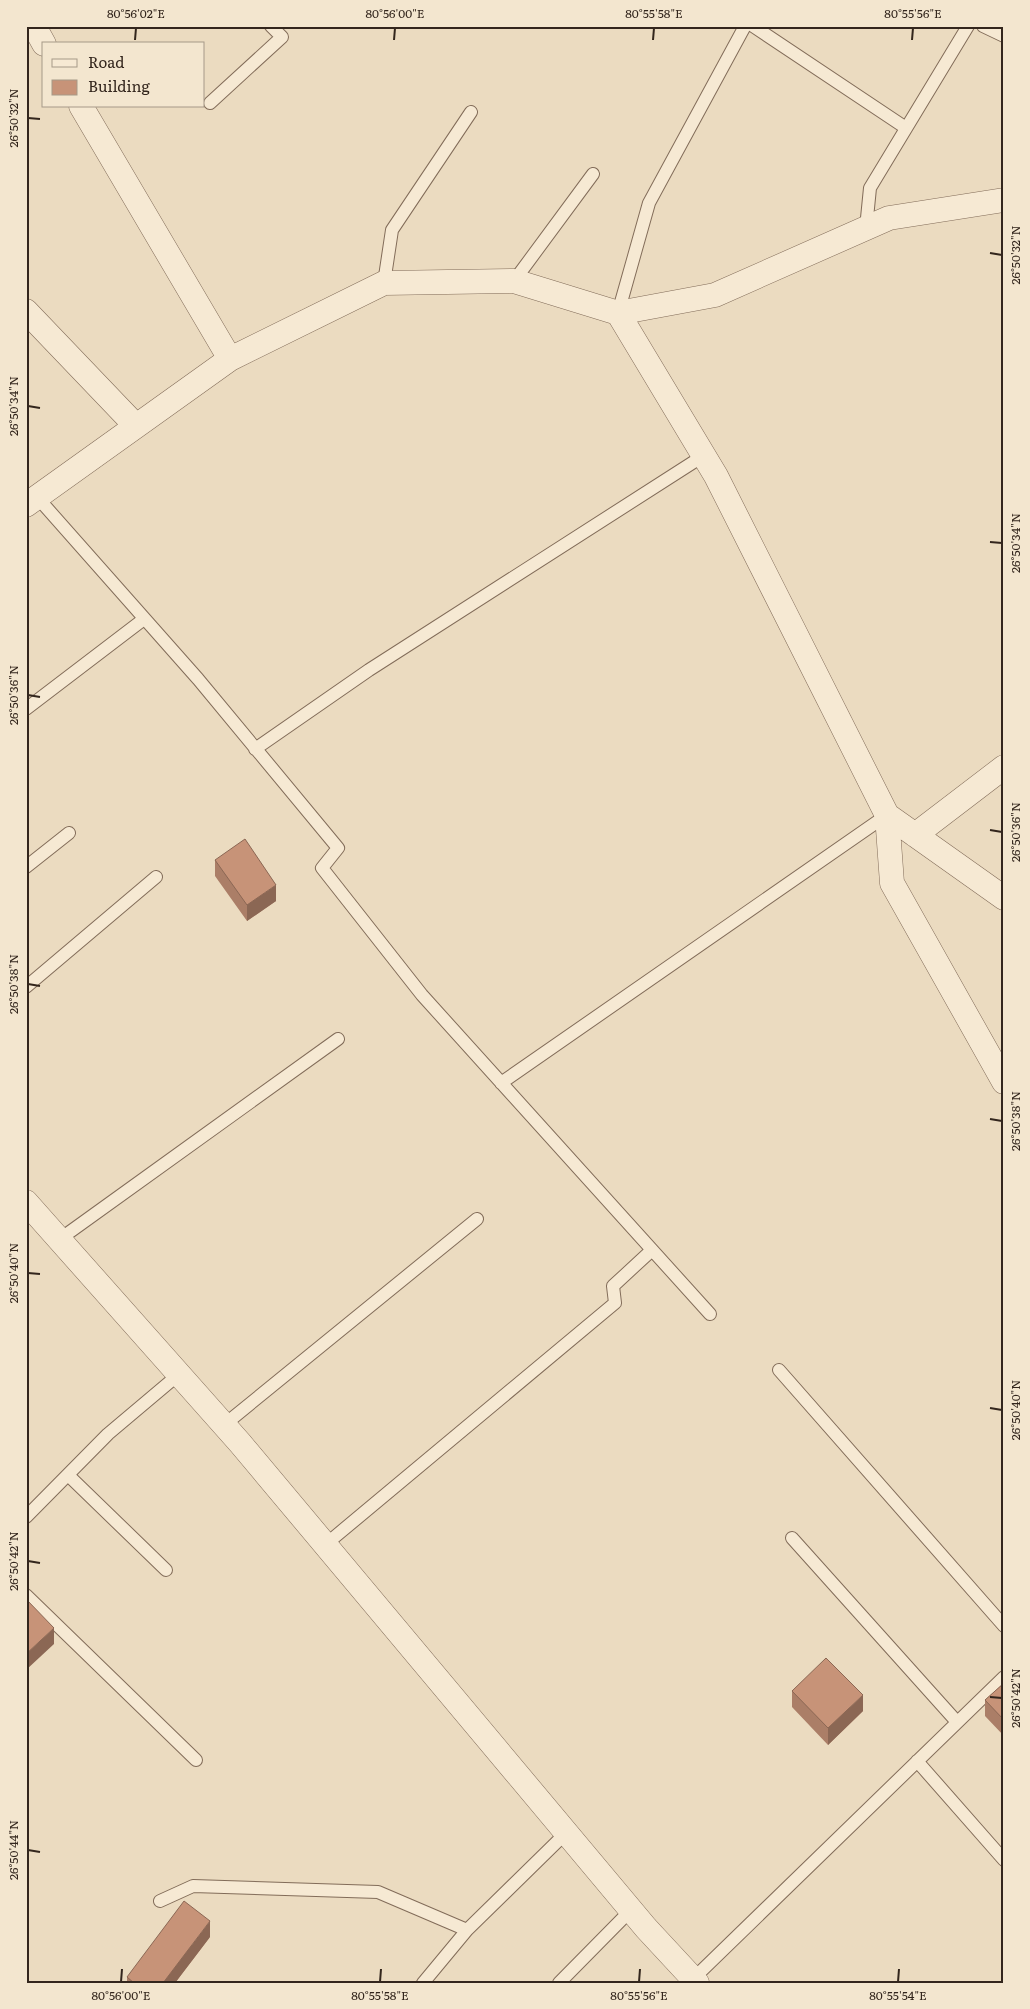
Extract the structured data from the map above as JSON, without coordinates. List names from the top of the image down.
{
  "legend": ["Road", "Building"],
  "coordinates": [
    "80°56'02\"E",
    "80°56'00\"E",
    "80°55'58\"E",
    "80°55'56\"E",
    "26°50'32\"N",
    "26°50'34\"N",
    "26°50'36\"N",
    "26°50'38\"N",
    "26°50'40\"N",
    "26°50'42\"N",
    "26°50'44\"N",
    "80°55'54\"E"
  ]
}
